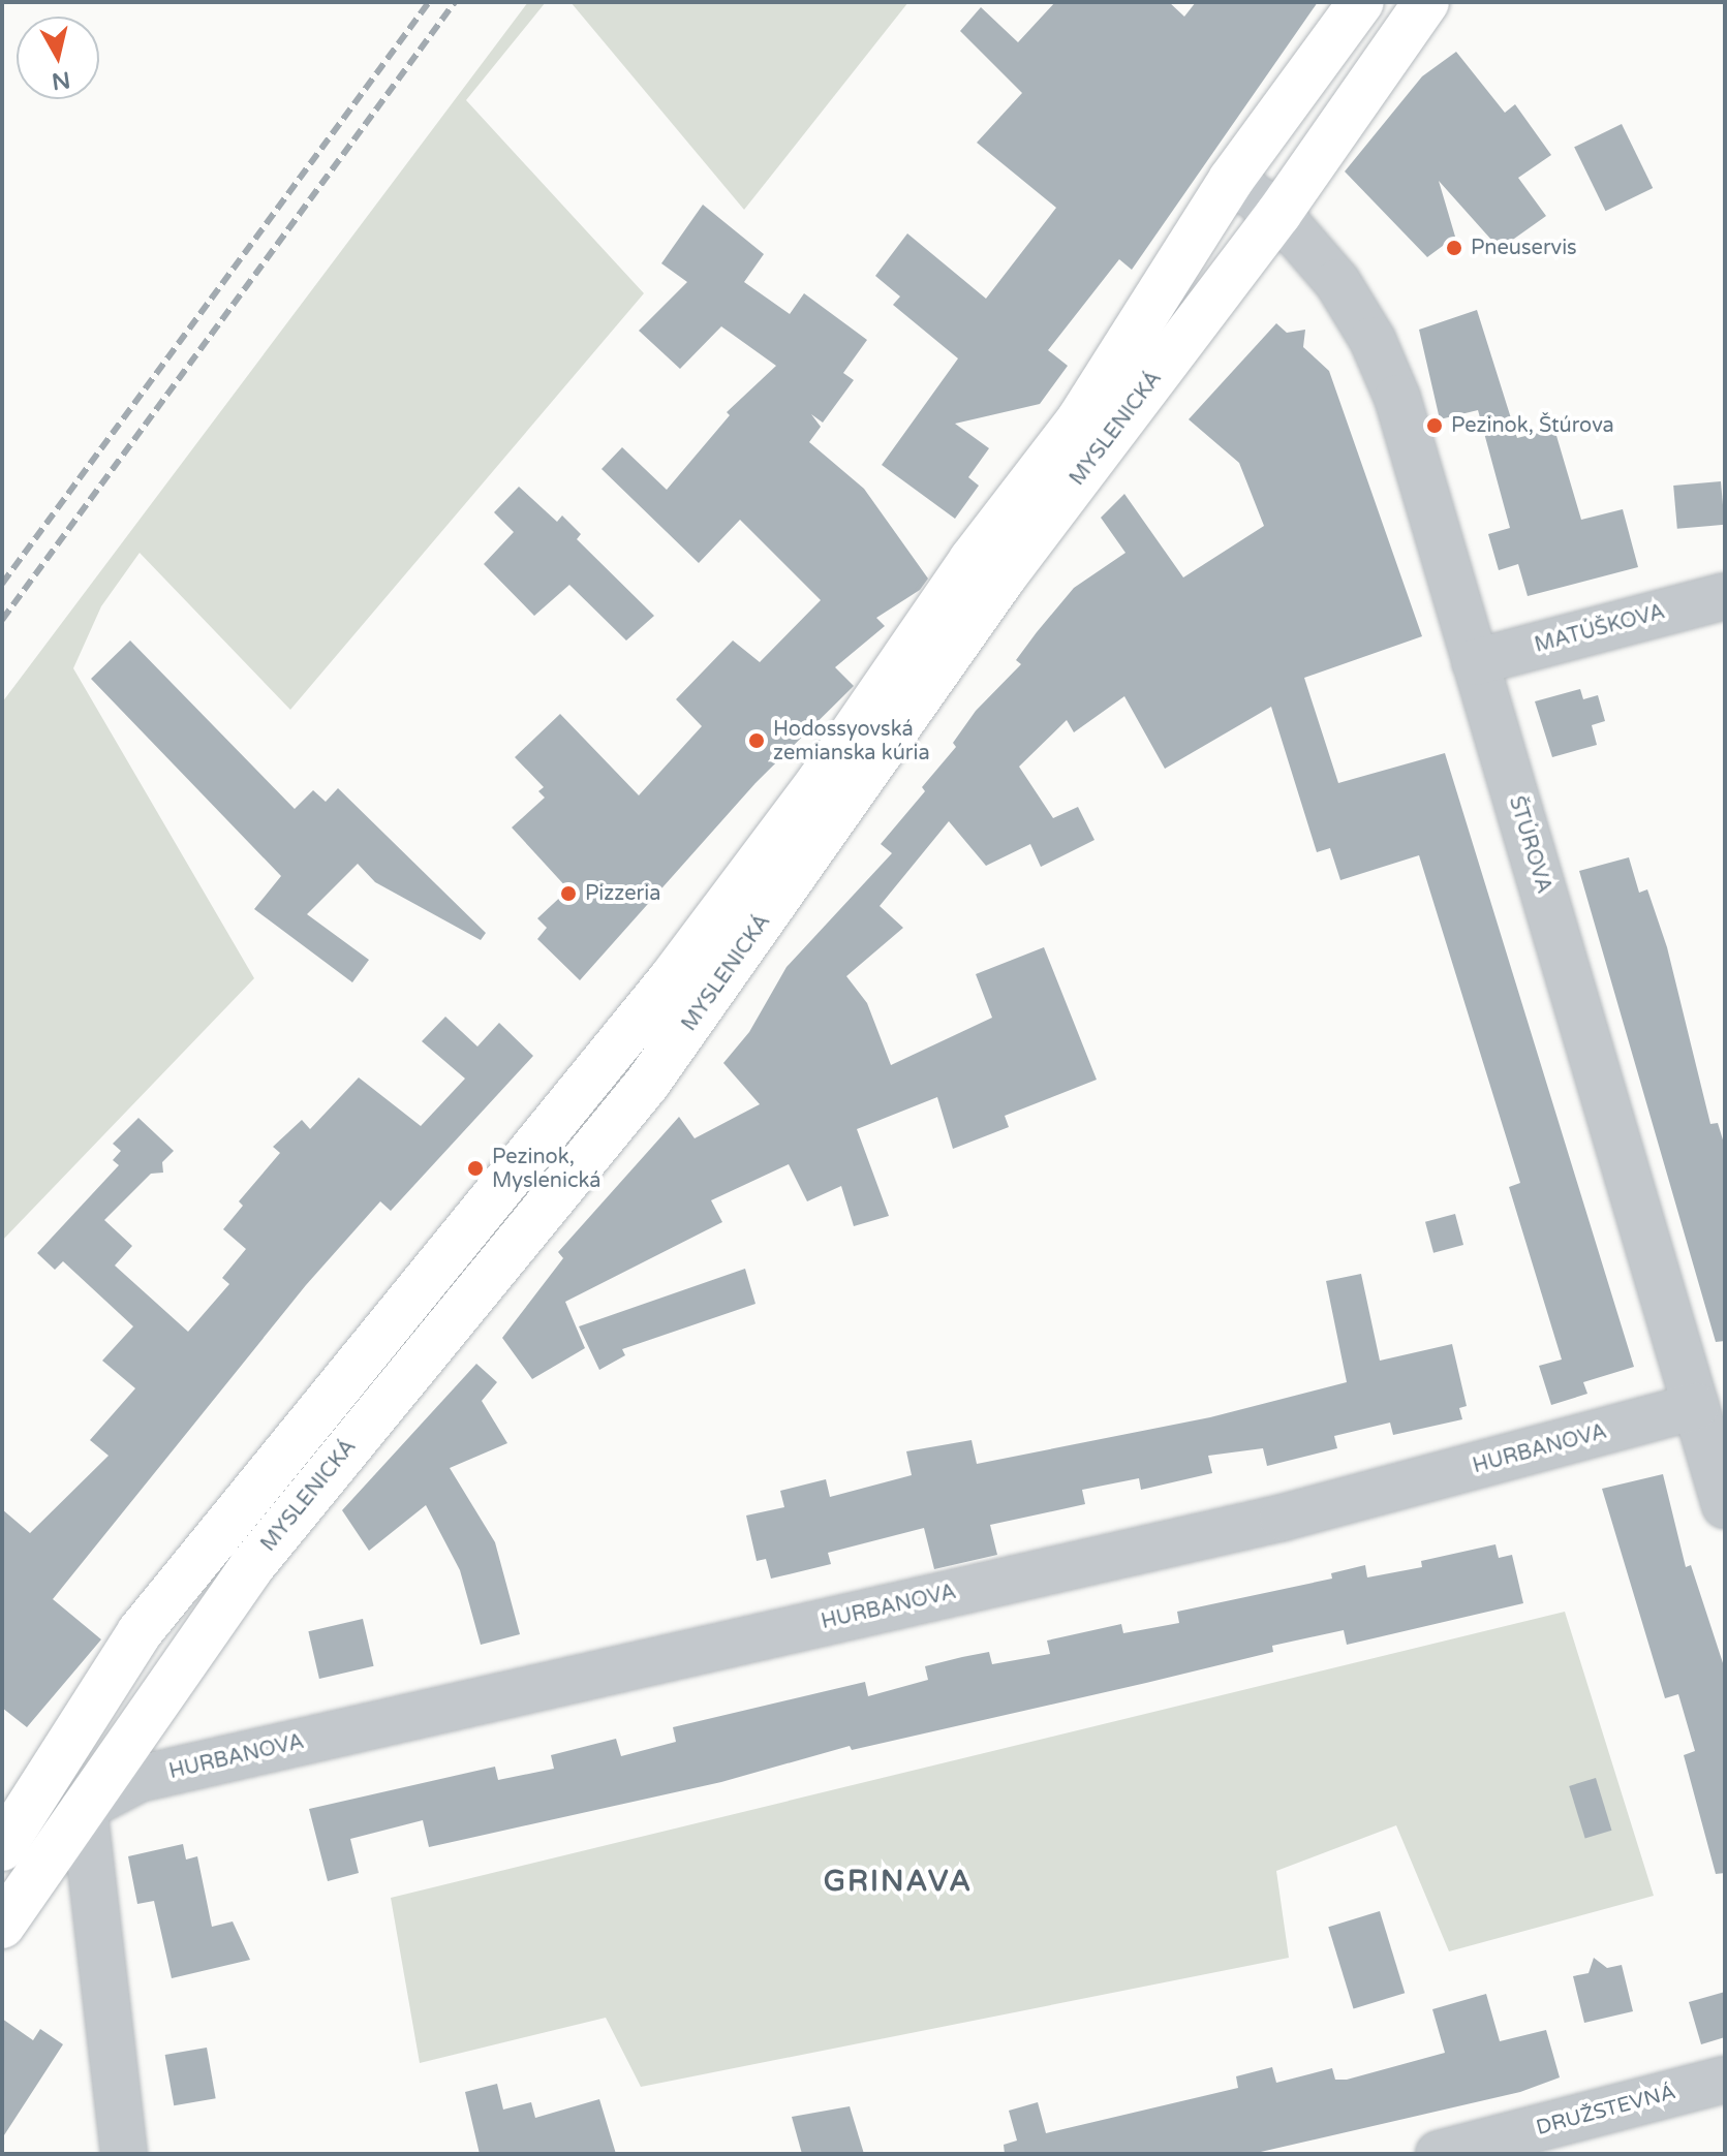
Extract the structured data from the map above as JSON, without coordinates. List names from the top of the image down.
{
  "streets": {
    "main road": ["MYSLENICKÁ"],
    "street": [
      "MATÚŠKOVA",
      "ŠTÚROVA",
      "HURBANOVA",
      "DRUŽSTEVNÁ"
    ]
  },
  "crossings": [
    ["MYSLENICKÁ", "ŠTÚROVA"],
    ["MYSLENICKÁ", "HURBANOVA"],
    ["MATÚŠKOVA", "ŠTÚROVA"],
    ["ŠTÚROVA", "HURBANOVA"]
  ],
  "districts": ["GRINAVA"],
  "places": [
    "Pneuservis",
    "Pezinok, Štúrova",
    "Hodossyovská zemianska kúria",
    "Pizzeria",
    "Pezinok, Myslenická"
  ],
  "north": "bottom"
}
